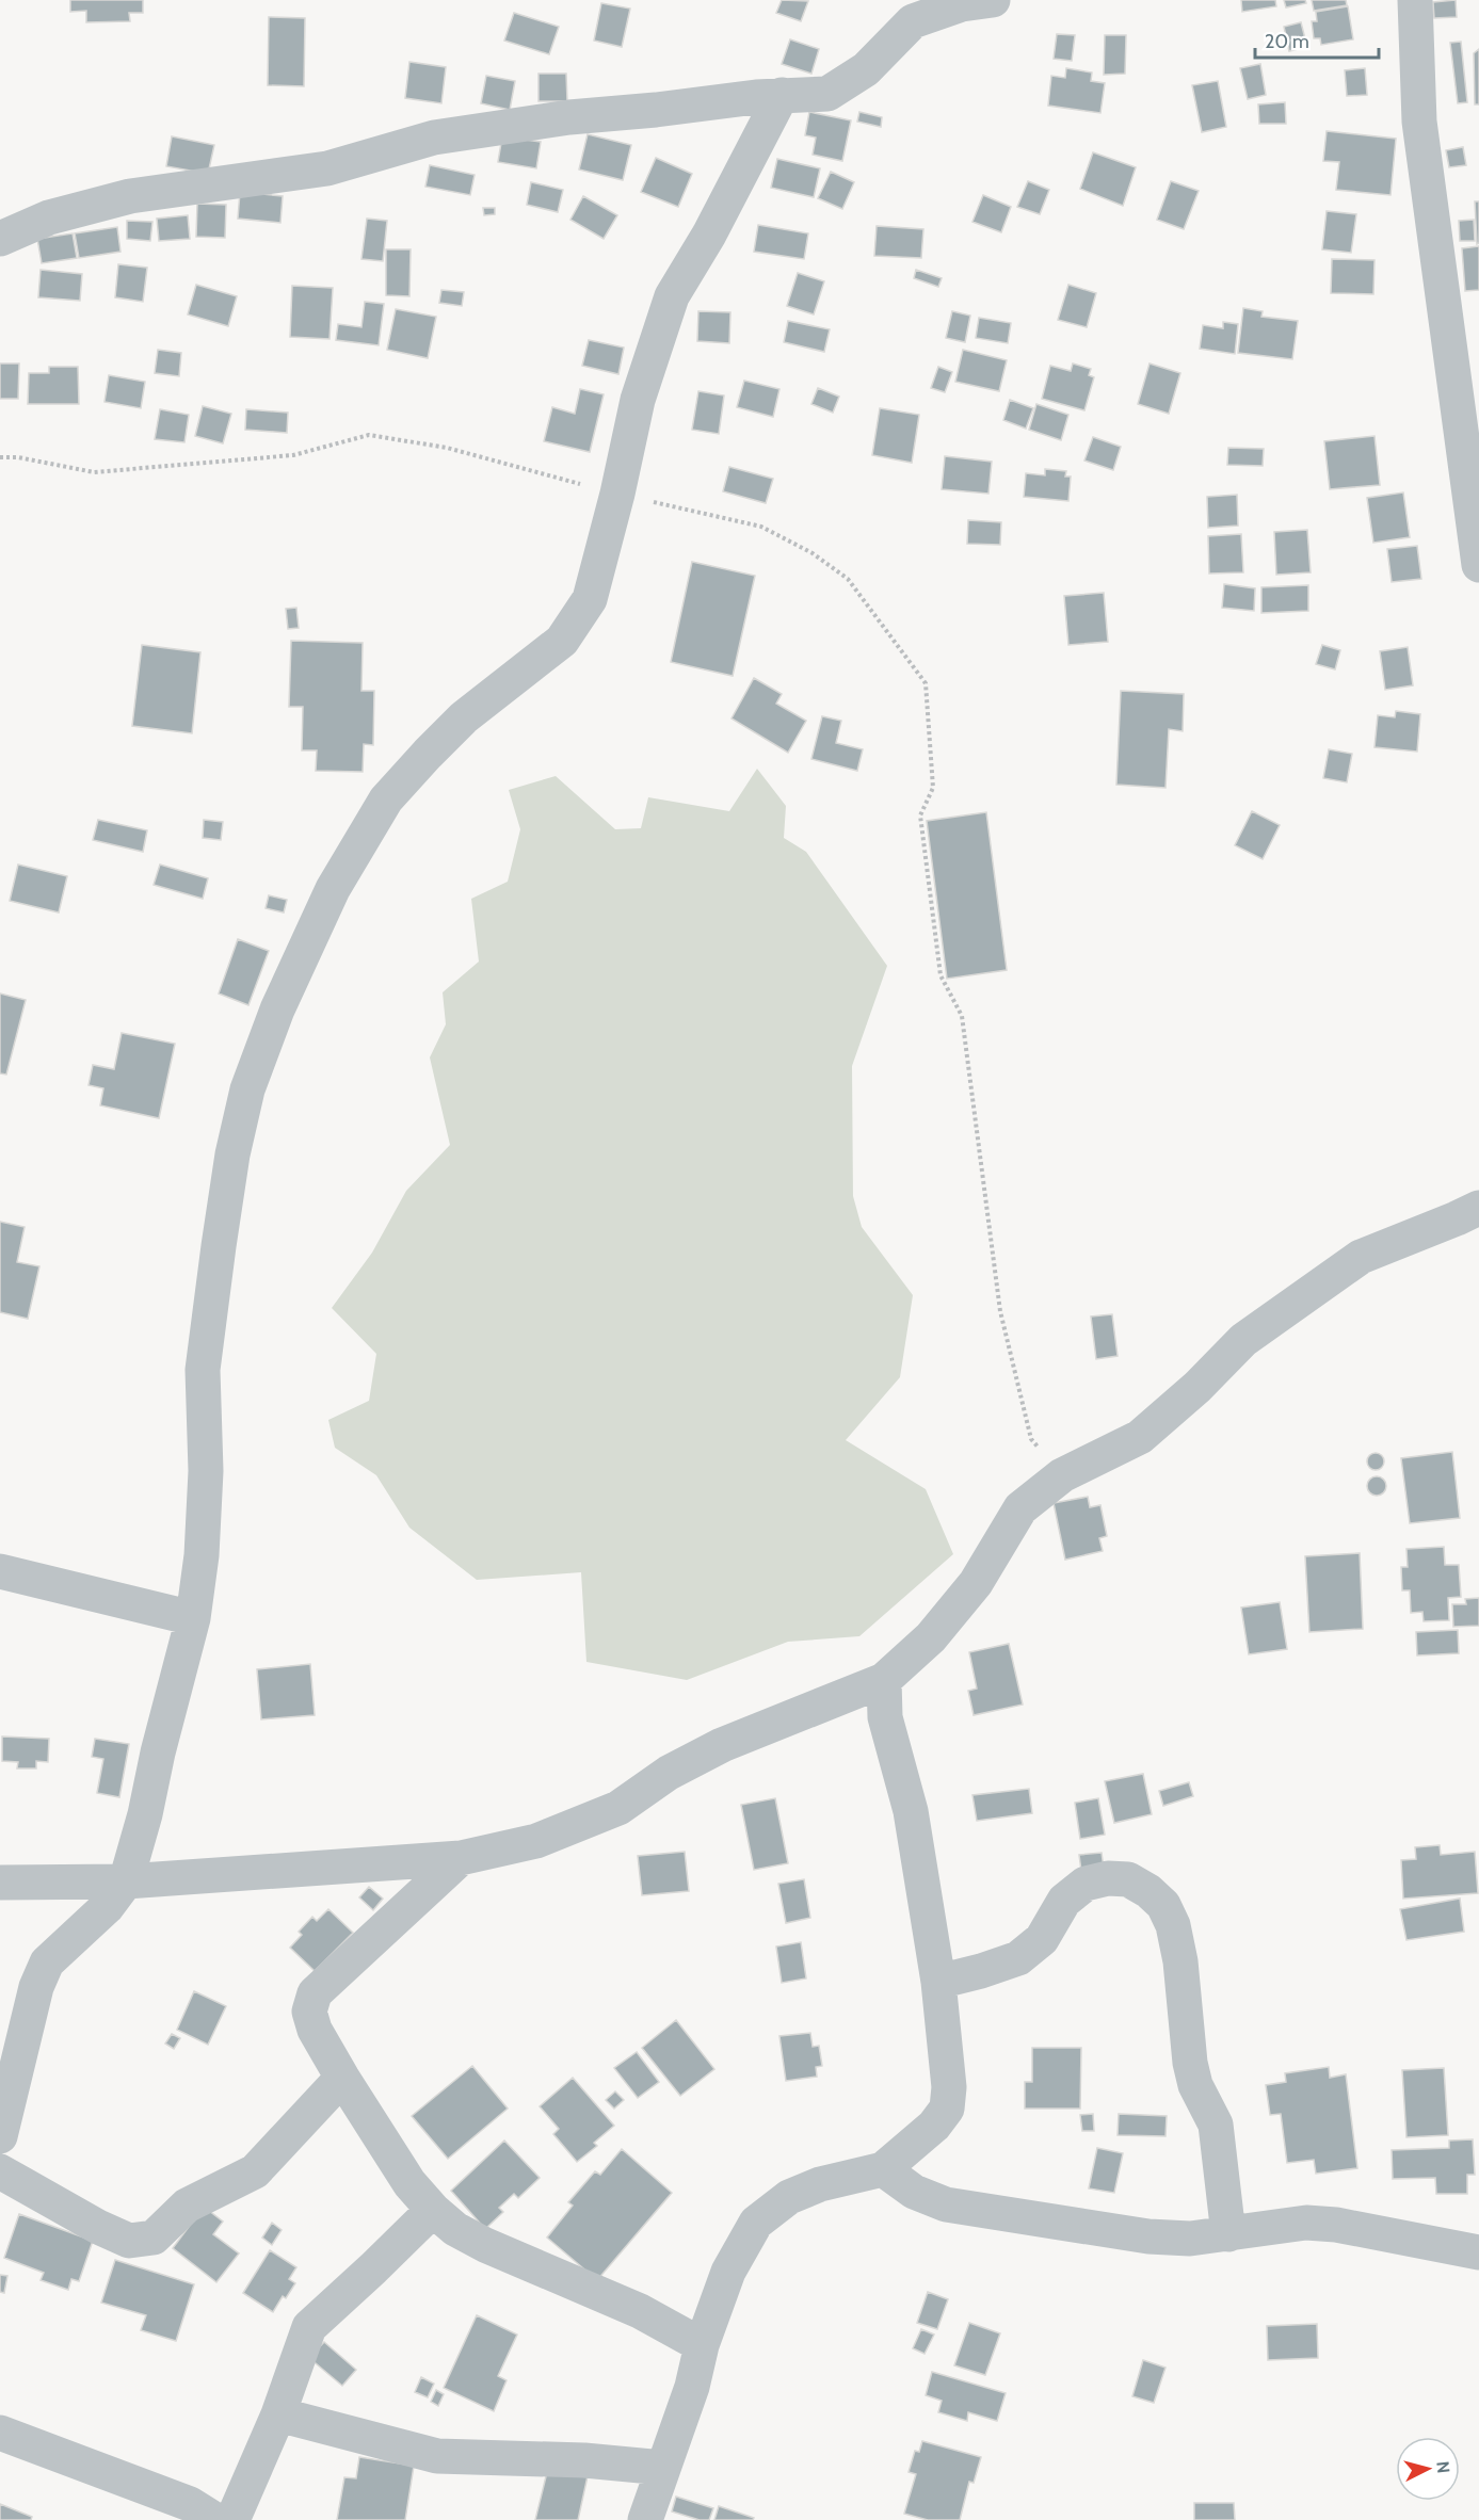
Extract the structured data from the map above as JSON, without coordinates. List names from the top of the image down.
{
  "scale_bar": "20 m",
  "north": "right"
}
